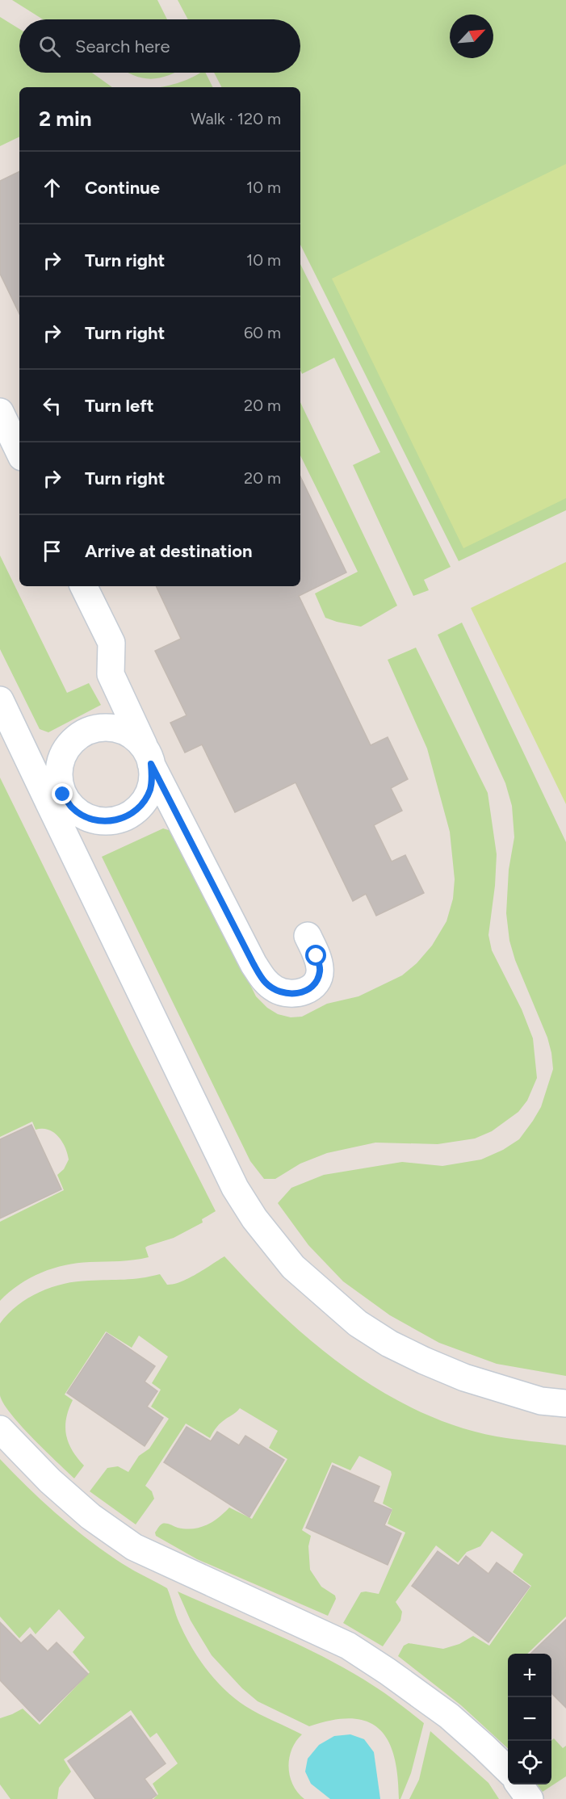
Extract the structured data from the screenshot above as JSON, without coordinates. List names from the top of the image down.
{
  "north": "top right",
  "page": {
    "search": "Search here",
    "heading": ["2 min", "Walk · 120 m"],
    "list": [
      ["Continue", "10 m"],
      ["Turn right", "10 m"],
      ["Turn right", "60 m"],
      ["Turn left", "20 m"],
      ["Turn right", "20 m"],
      "Arrive at destination"
    ],
    "map_buttons": ["+", "−"]
  }
}
